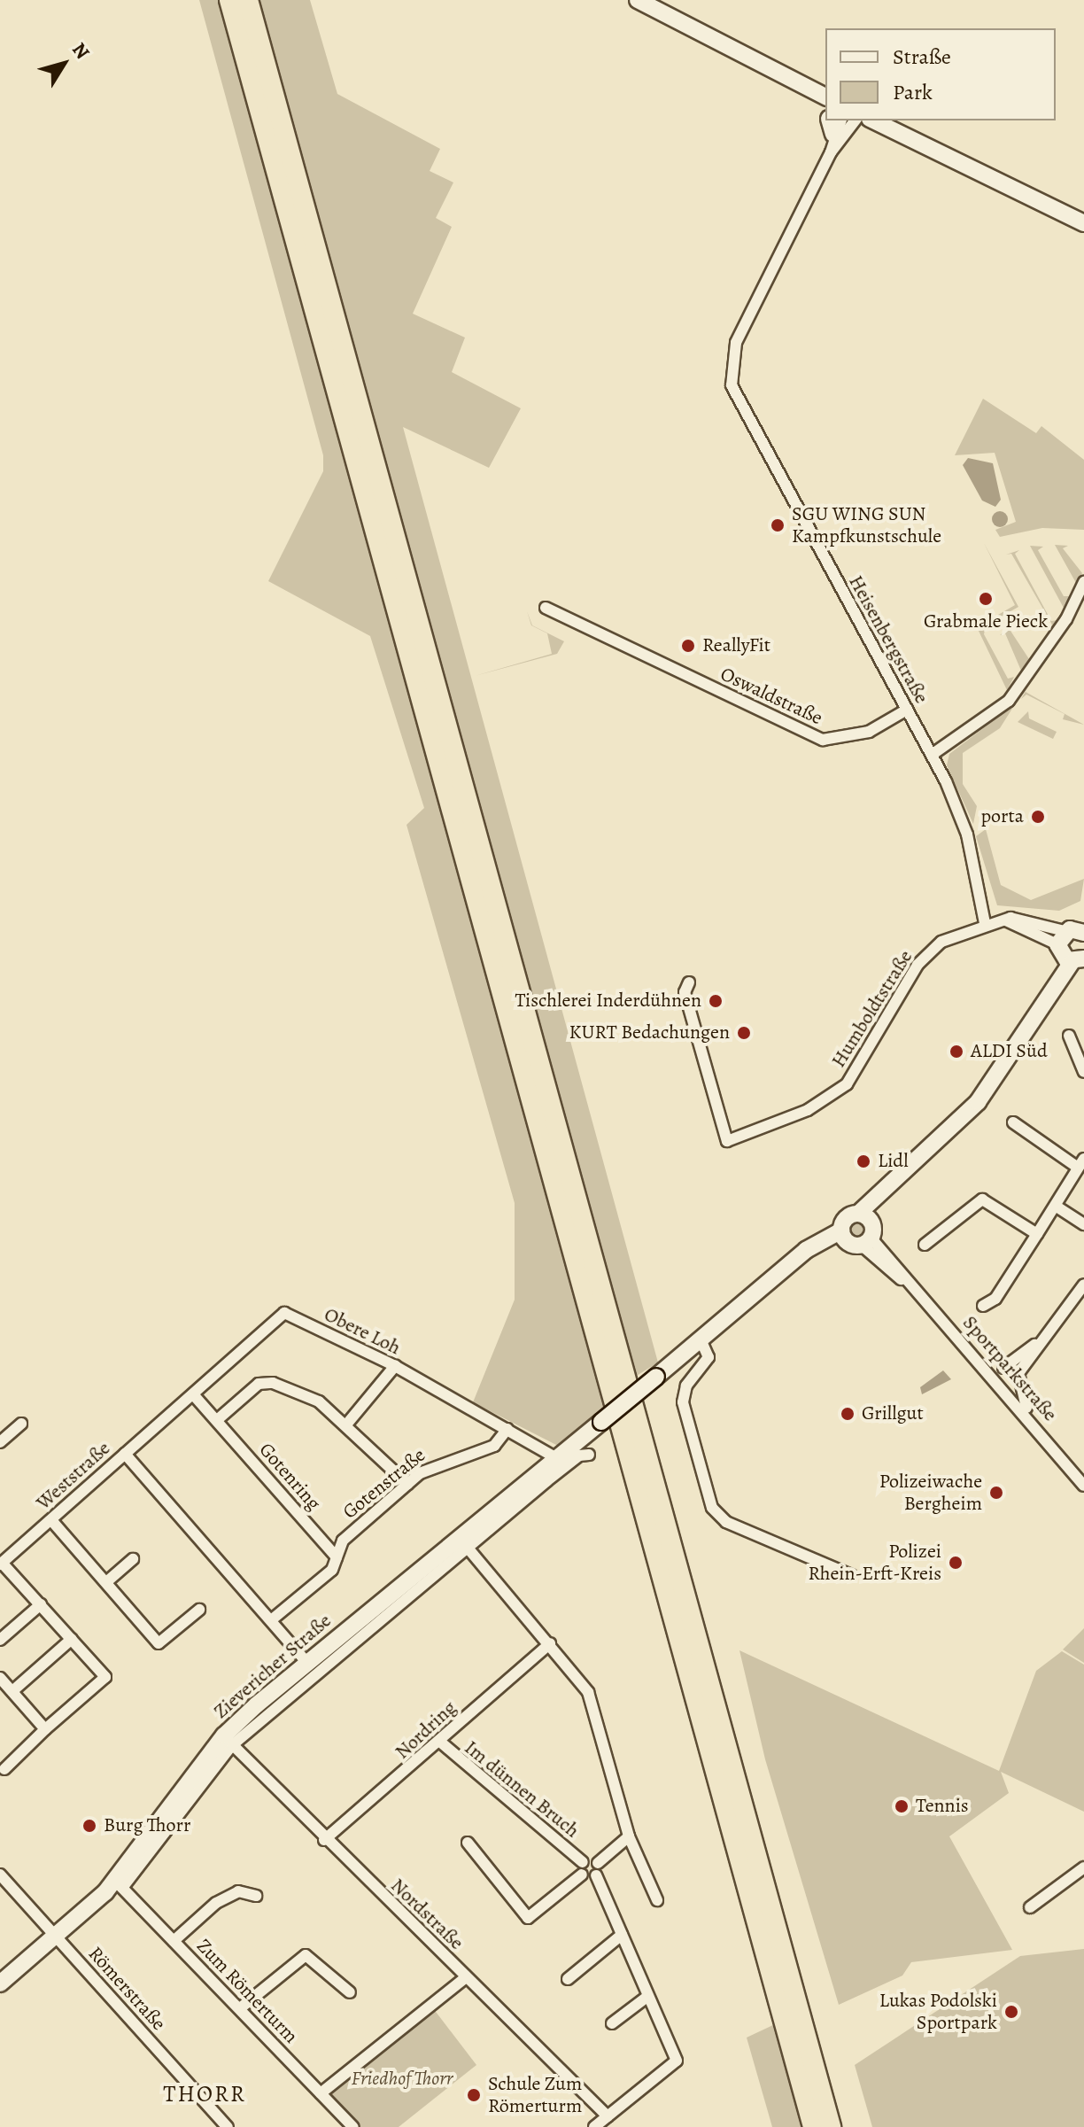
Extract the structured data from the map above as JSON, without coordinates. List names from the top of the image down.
{
  "streets": {
    "street": [
      "Heisenbergstraße",
      "Oswaldstraße",
      "Humboldtstraße",
      "Obere Loh",
      "Sportparkstraße",
      "Weststraße",
      "Gotenring",
      "Gotenstraße",
      "Zievericher Straße",
      "Nordring",
      "Im dünnen Bruch",
      "Nordstraße",
      "Römerstraße",
      "Zum Römerturm"
    ]
  },
  "crossings": [
    ["Heisenbergstraße", "Oswaldstraße"],
    ["Heisenbergstraße", "Humboldtstraße"],
    ["Obere Loh", "Weststraße"],
    ["Obere Loh", "Gotenring"],
    ["Obere Loh", "Gotenstraße"],
    ["Obere Loh", "Zievericher Straße"],
    ["Sportparkstraße", "Zievericher Straße"],
    ["Gotenring", "Gotenstraße"],
    ["Zievericher Straße", "Nordstraße"],
    ["Zievericher Straße", "Römerstraße"],
    ["Zievericher Straße", "Zum Römerturm"],
    ["Nordring", "Im dünnen Bruch"],
    ["Nordring", "Nordstraße"]
  ],
  "districts": ["THORR"],
  "parks": ["Friedhof Thorr"],
  "places": [
    "SGU WING SUN Kampfkunstschule",
    "Grabmale Pieck",
    "ReallyFit",
    "porta",
    "Tischlerei Inderdühnen",
    "KURT Bedachungen",
    "ALDI Süd",
    "Lidl",
    "Grillgut",
    "Polizeiwache Bergheim",
    "Polizei Rhein-Erft-Kreis",
    "Tennis",
    "Burg Thorr",
    "Lukas Podolski Sportpark",
    "Schule Zum Römerturm"
  ],
  "legend": ["Straße", "Park"],
  "north": "top right"
}
